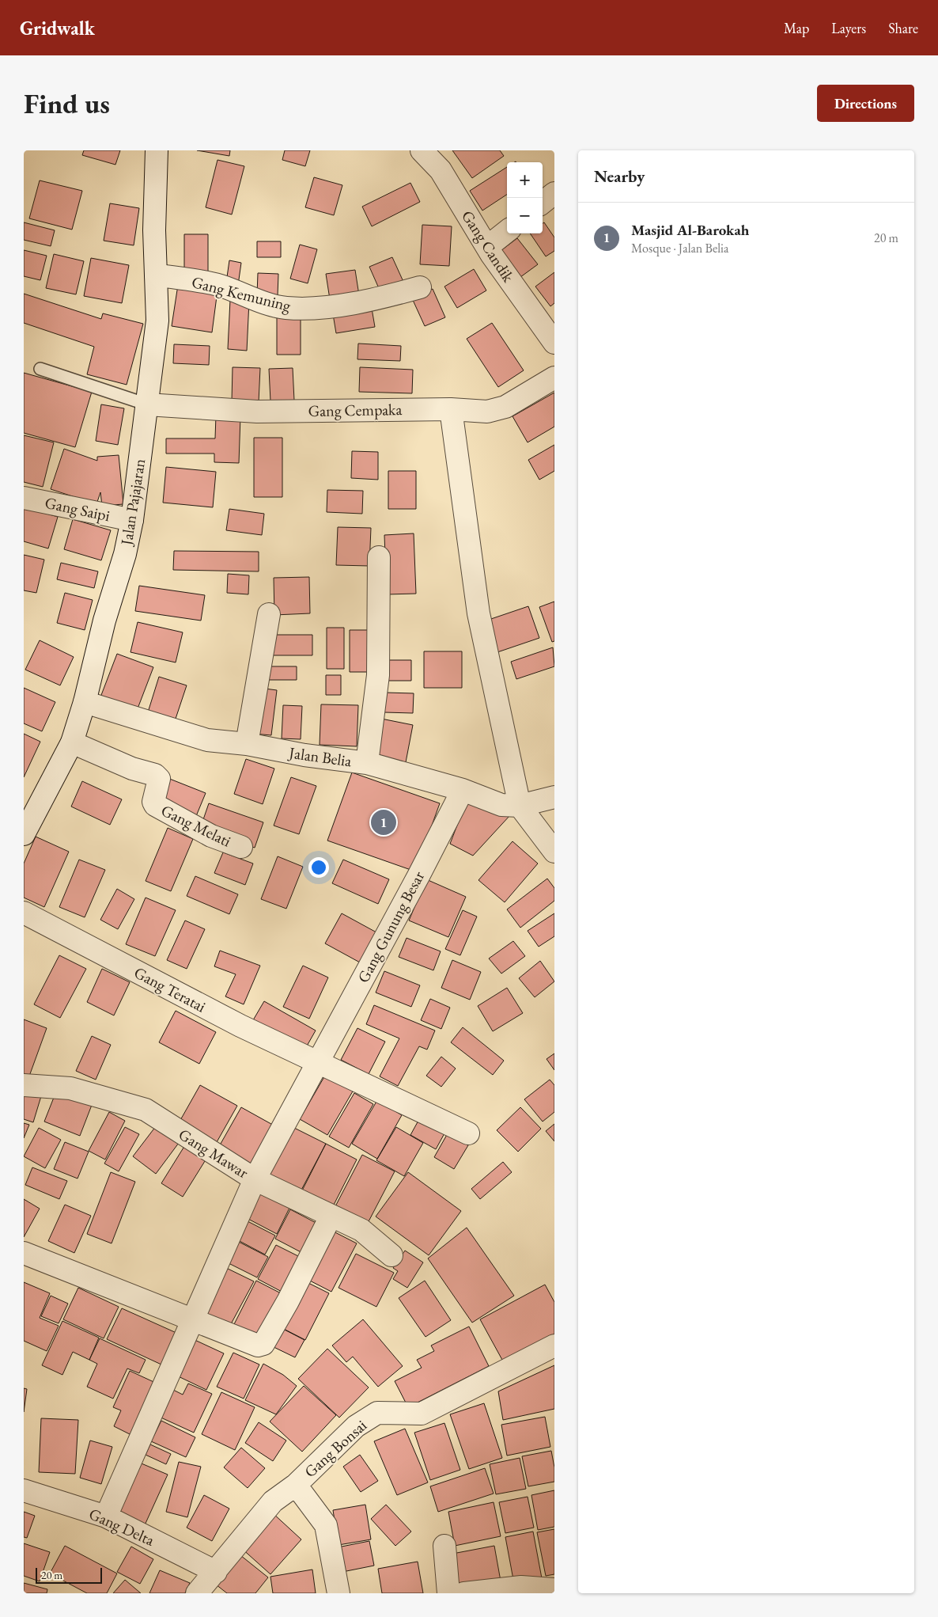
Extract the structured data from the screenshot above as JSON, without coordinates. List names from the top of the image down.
{
  "streets": {
    "street": [
      "Gang Candik",
      "Gang Kemuning",
      "Gang Cempaka",
      "Jalan Pajajaran",
      "Gang Saipi",
      "Jalan Belia",
      "Gang Melati",
      "Gang Gunung Besar",
      "Gang Teratai",
      "Gang Mawar",
      "Gang Bonsai",
      "Gang Delta"
    ]
  },
  "crossings": [
    ["Gang Kemuning", "Jalan Pajajaran"],
    ["Gang Cempaka", "Jalan Pajajaran"],
    ["Jalan Pajajaran", "Gang Saipi"],
    ["Jalan Pajajaran", "Jalan Belia"],
    ["Jalan Pajajaran", "Gang Melati"],
    ["Jalan Belia", "Gang Gunung Besar"],
    ["Gang Gunung Besar", "Gang Teratai"],
    ["Gang Gunung Besar", "Gang Mawar"],
    ["Gang Gunung Besar", "Gang Delta"],
    ["Gang Bonsai", "Gang Delta"]
  ],
  "scale_bar": "20 m",
  "page": {
    "header": "Gridwalk",
    "nav": ["Map", "Layers", "Share"],
    "buttons": "Directions",
    "title": "Find us",
    "heading": "Nearby",
    "map_buttons": ["+", "−"],
    "list": [
      {
        "mark": "1",
        "name": "Masjid Al-Barokah",
        "note": "Mosque · Jalan Belia",
        "value": "20 m"
      }
    ],
    "pins": "1",
    "scale": "20 m"
  }
}
